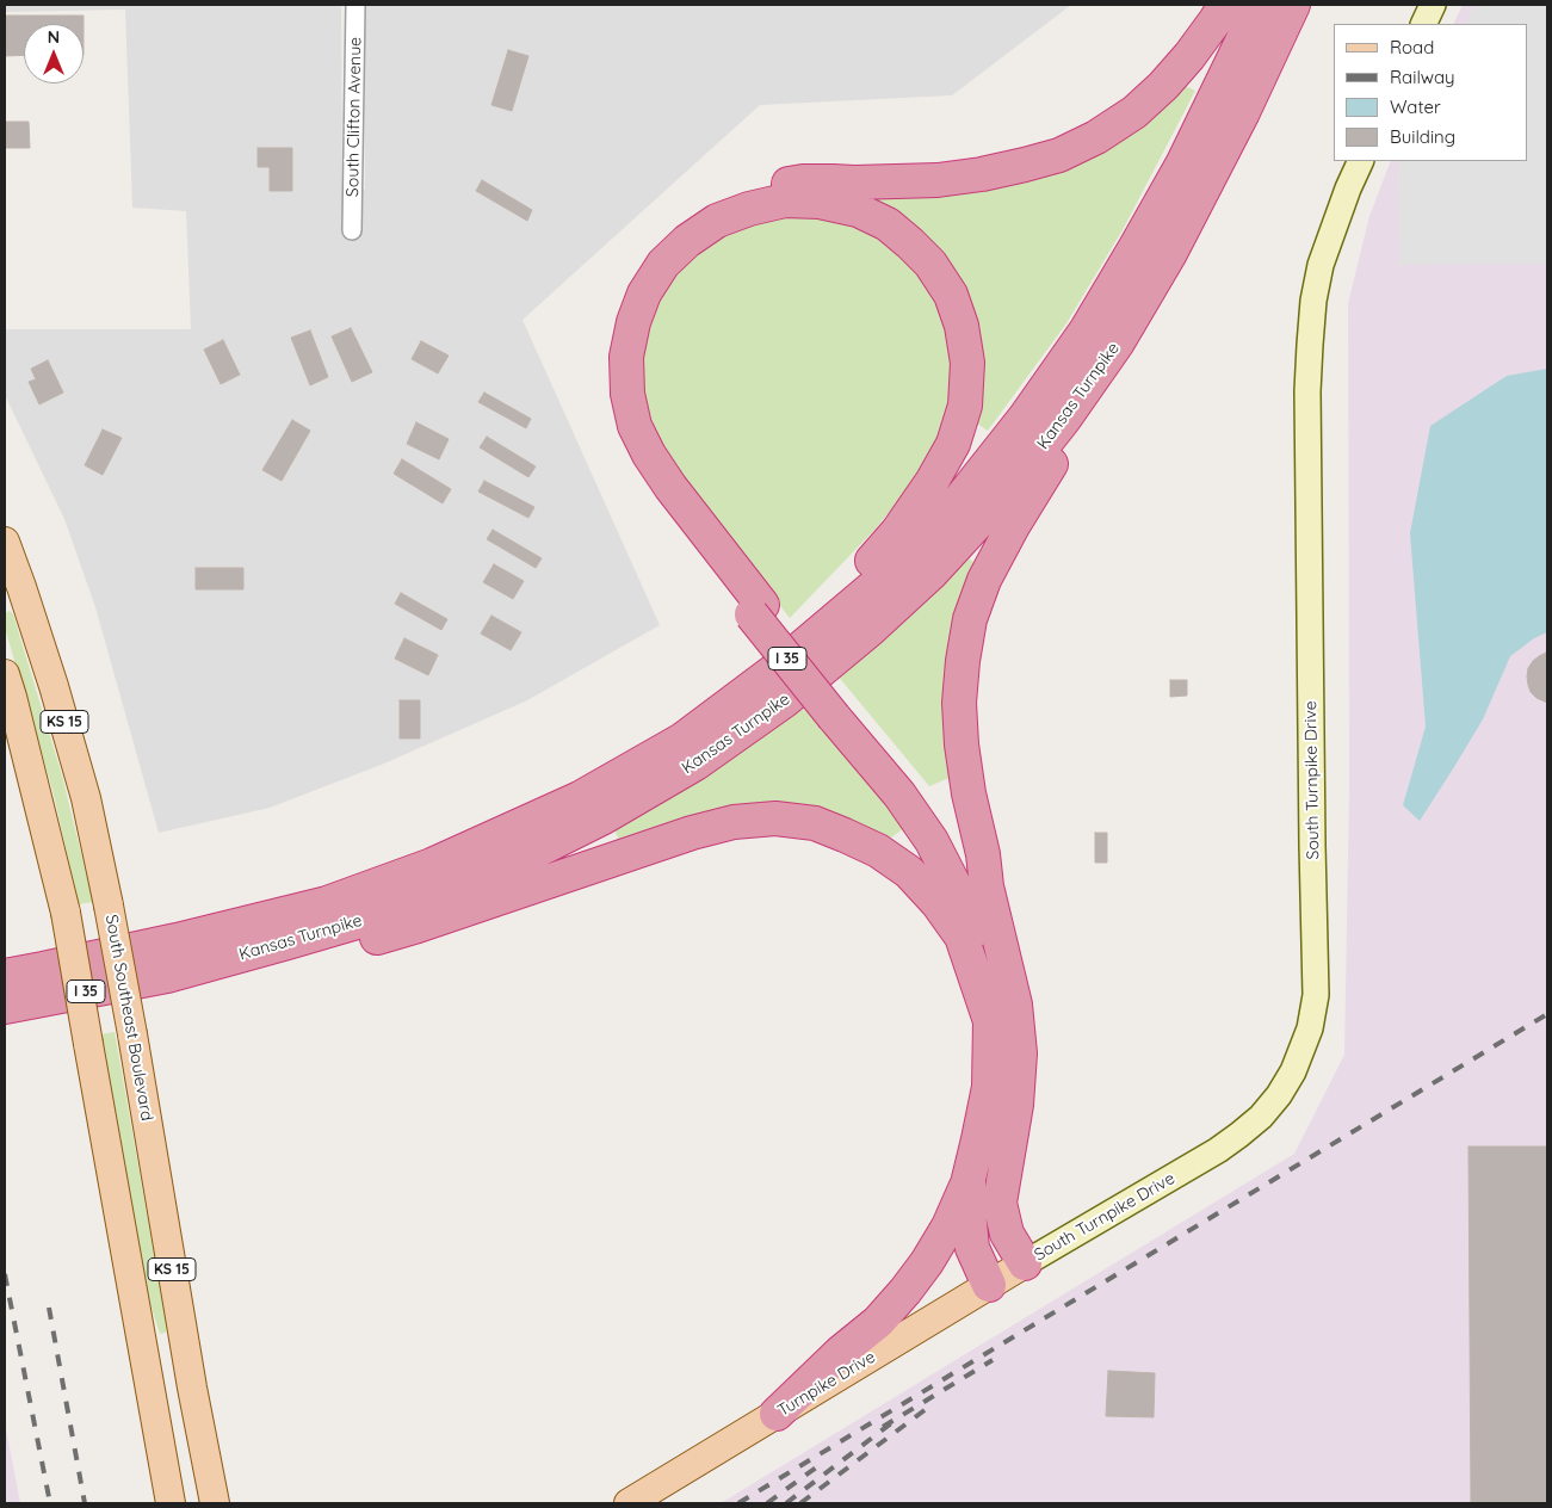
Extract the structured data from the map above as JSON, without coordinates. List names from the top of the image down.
{
  "streets": {
    "highway": ["Kansas Turnpike", "I 35"],
    "main road": ["KS 15", "South Southeast Boulevard", "Turnpike Drive"],
    "street": ["South Clifton Avenue", "South Turnpike Drive"]
  },
  "crossings": [
    ["South Turnpike Drive", "Turnpike Drive"]
  ],
  "legend": [
    "Road",
    "Railway",
    "Water",
    "Building"
  ],
  "north": "top"
}
